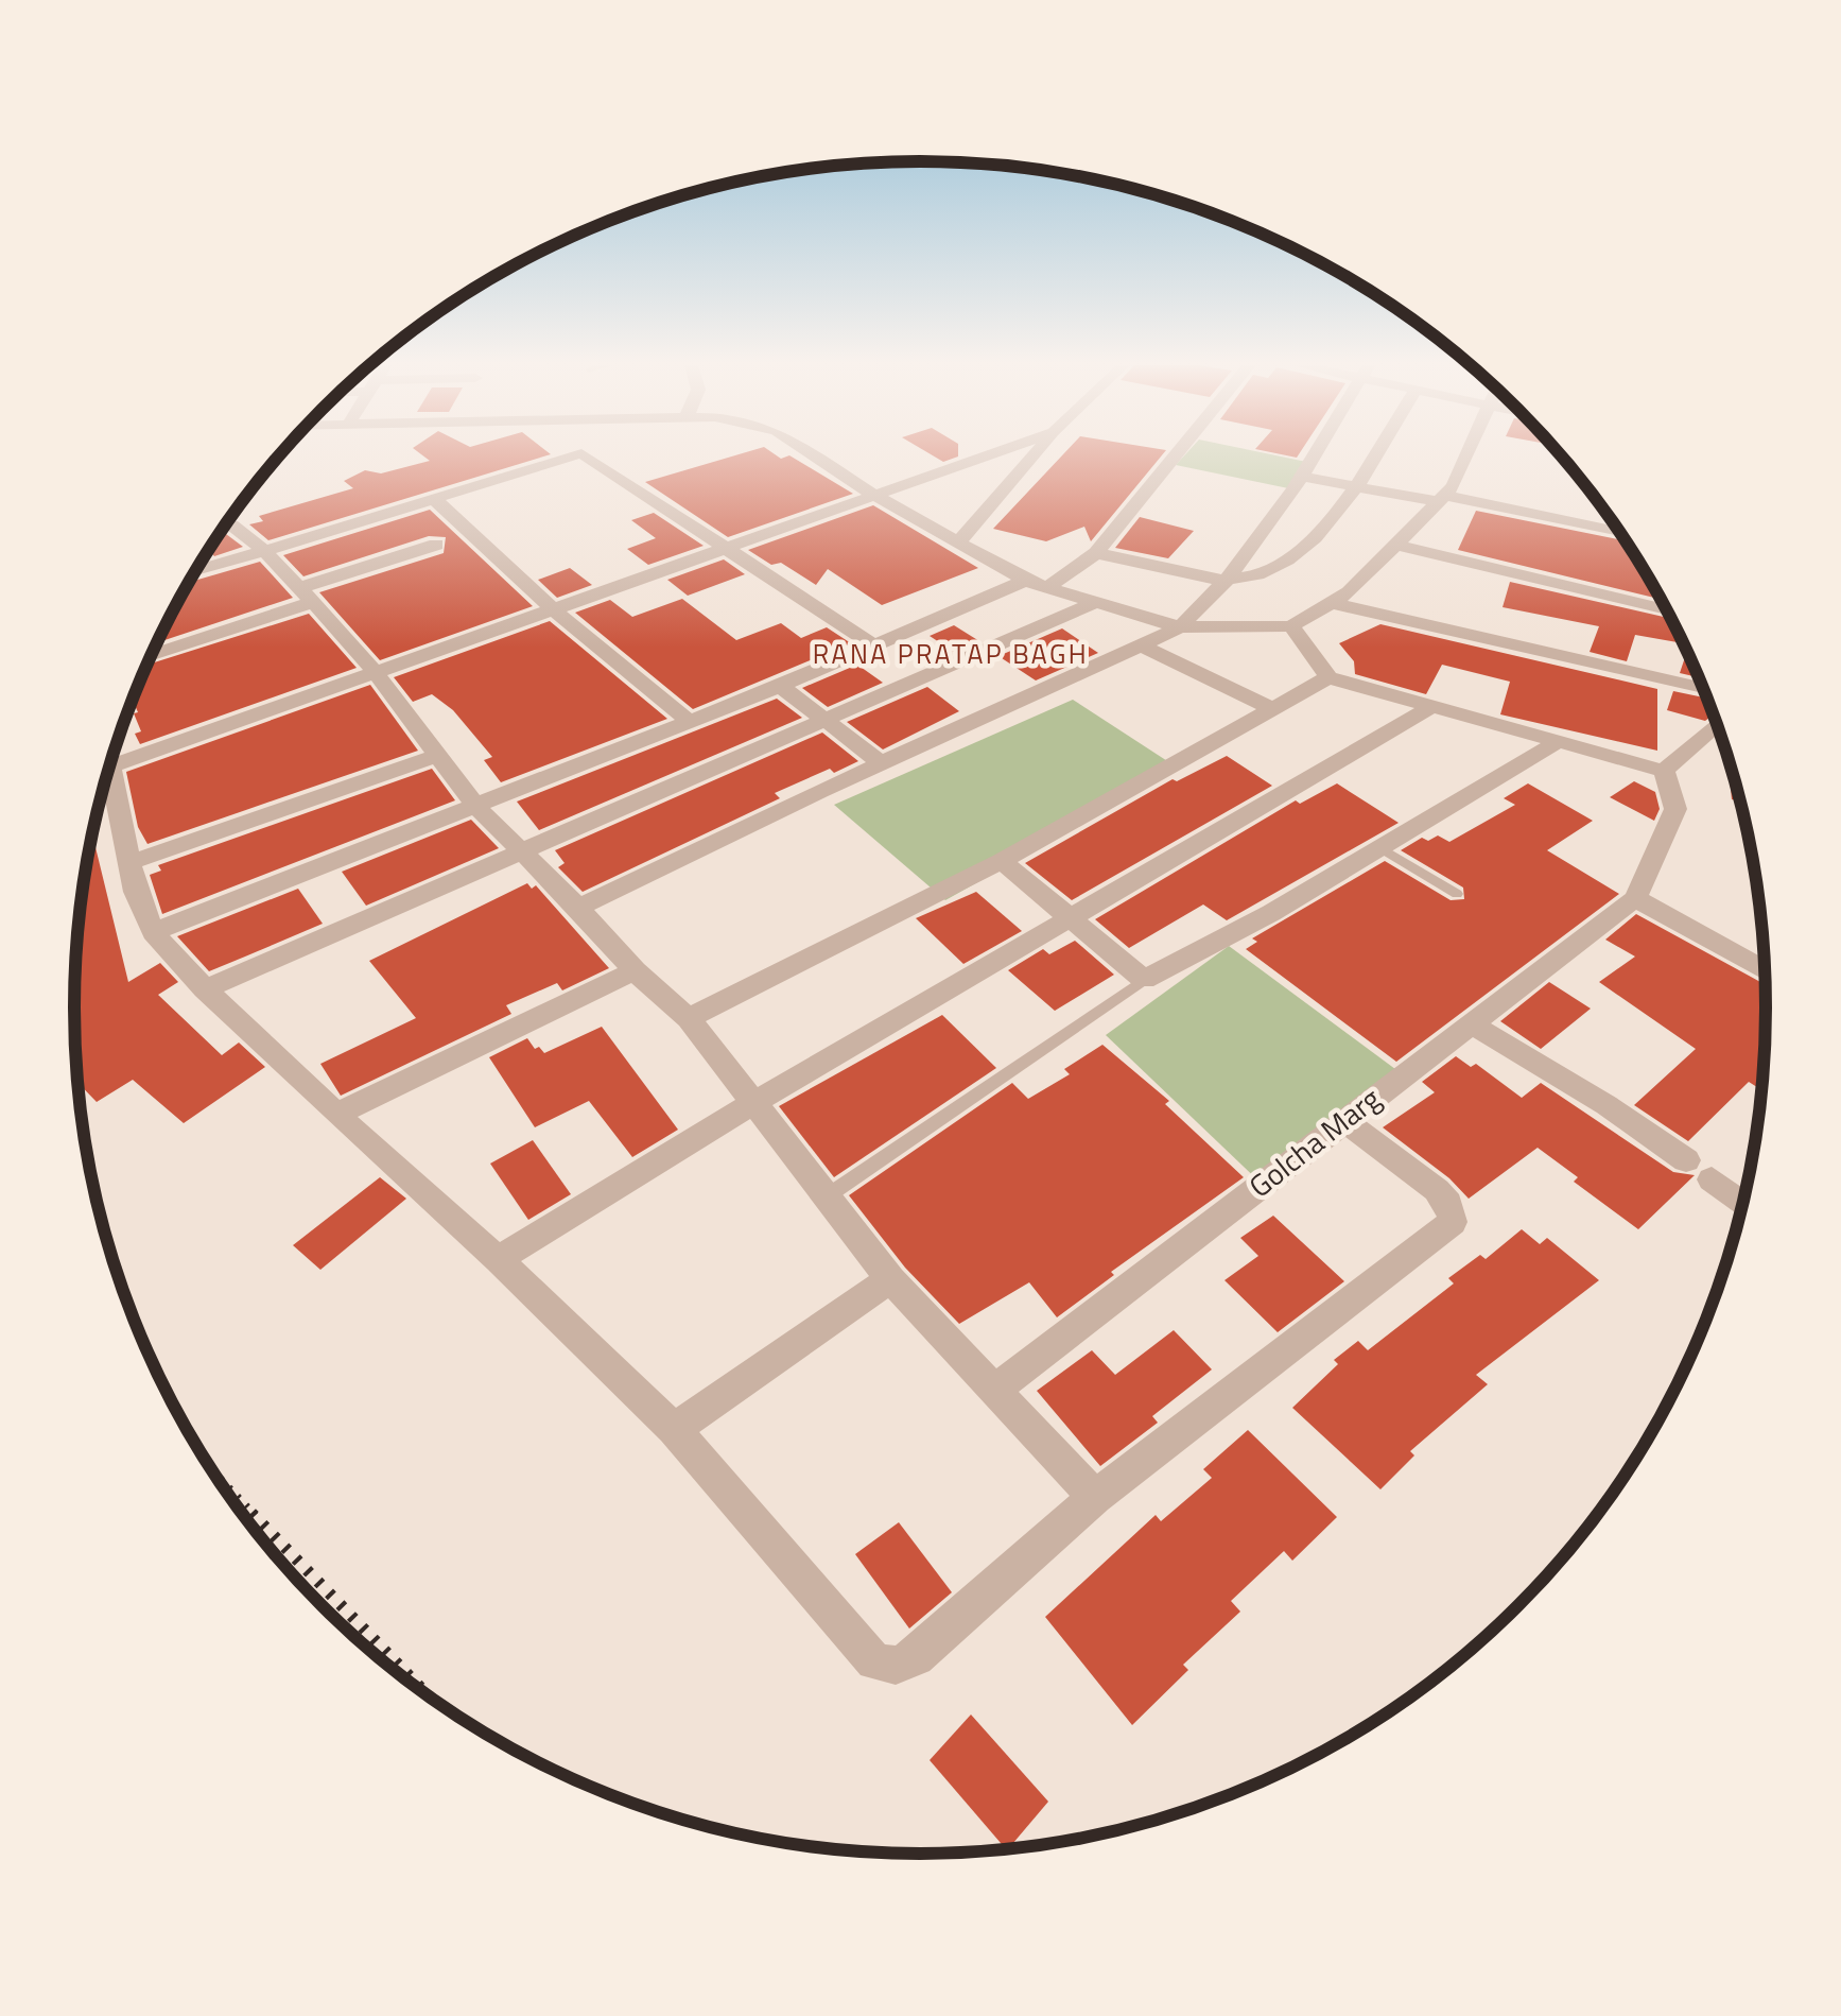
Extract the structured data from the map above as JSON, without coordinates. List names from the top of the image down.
{
  "streets": {
    "street": ["Golcha Marg"]
  },
  "districts": ["RANA PRATAP BAGH"]
}
